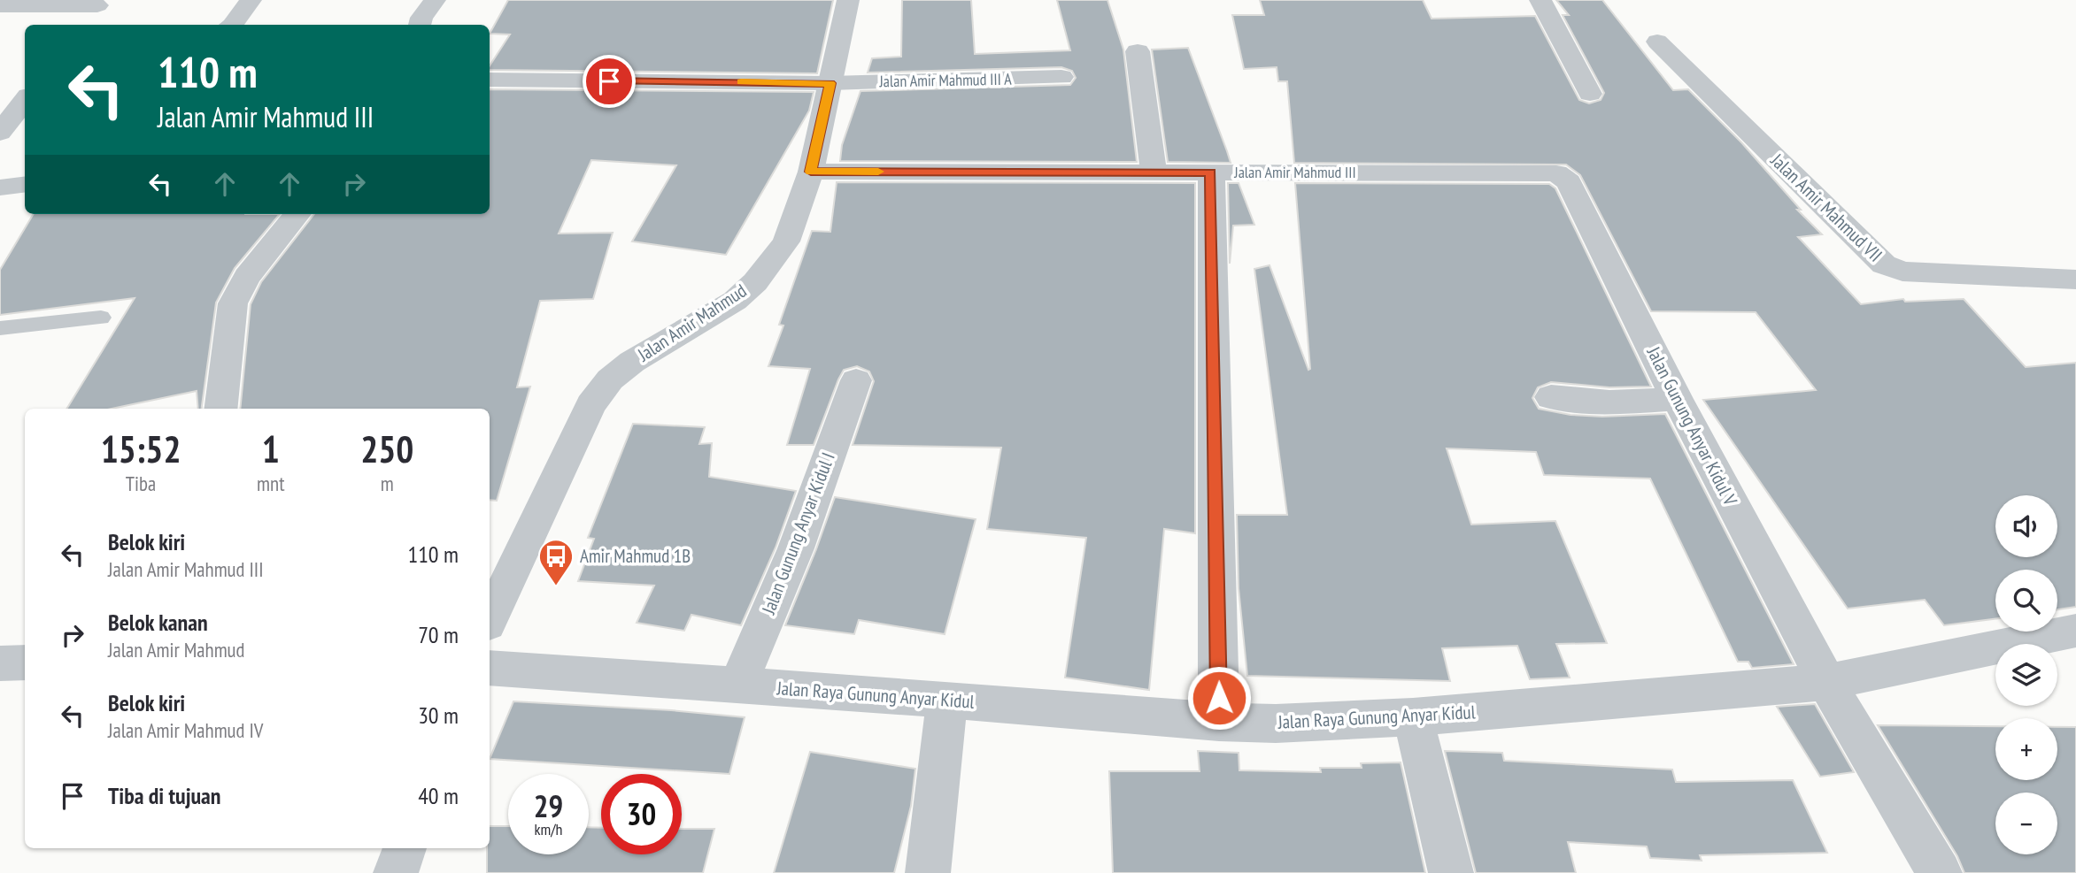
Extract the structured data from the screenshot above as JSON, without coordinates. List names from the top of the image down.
{
  "streets": {
    "street": [
      "Jalan Amir Mahmud III A",
      "Jalan Amir Mahmud III",
      "Jalan Amir Mahmud VII",
      "Jalan Amir Mahmud",
      "Jalan Gunung Anyar Kidul V",
      "Jalan Gunung Anyar Kidul I",
      "Jalan Raya Gunung Anyar Kidul"
    ]
  },
  "crossings": [
    ["Jalan Amir Mahmud III A", "Jalan Amir Mahmud"],
    ["Jalan Amir Mahmud III", "Jalan Amir Mahmud"],
    ["Jalan Amir Mahmud III", "Jalan Gunung Anyar Kidul V"],
    ["Jalan Gunung Anyar Kidul V", "Jalan Raya Gunung Anyar Kidul"],
    ["Jalan Gunung Anyar Kidul I", "Jalan Raya Gunung Anyar Kidul"]
  ],
  "places": {
    "bus stop": ["Amir Mahmud 1B"]
  },
  "page": {
    "turn": ["110 m", "Jalan Amir Mahmud III"],
    "eta": [
      "15:52",
      "Tiba",
      "1",
      "mnt",
      "250",
      "m"
    ],
    "map_buttons": ["+", "−"],
    "list": [
      {
        "name": "Belok kiri",
        "note": "Jalan Amir Mahmud III",
        "value": "110 m"
      },
      {
        "name": "Belok kanan",
        "note": "Jalan Amir Mahmud",
        "value": "70 m"
      },
      {
        "name": "Belok kiri",
        "note": "Jalan Amir Mahmud IV",
        "value": "30 m"
      },
      {
        "name": "Tiba di tujuan",
        "value": "40 m"
      }
    ],
    "speed": "29 km/h",
    "limit": "30"
  }
}
